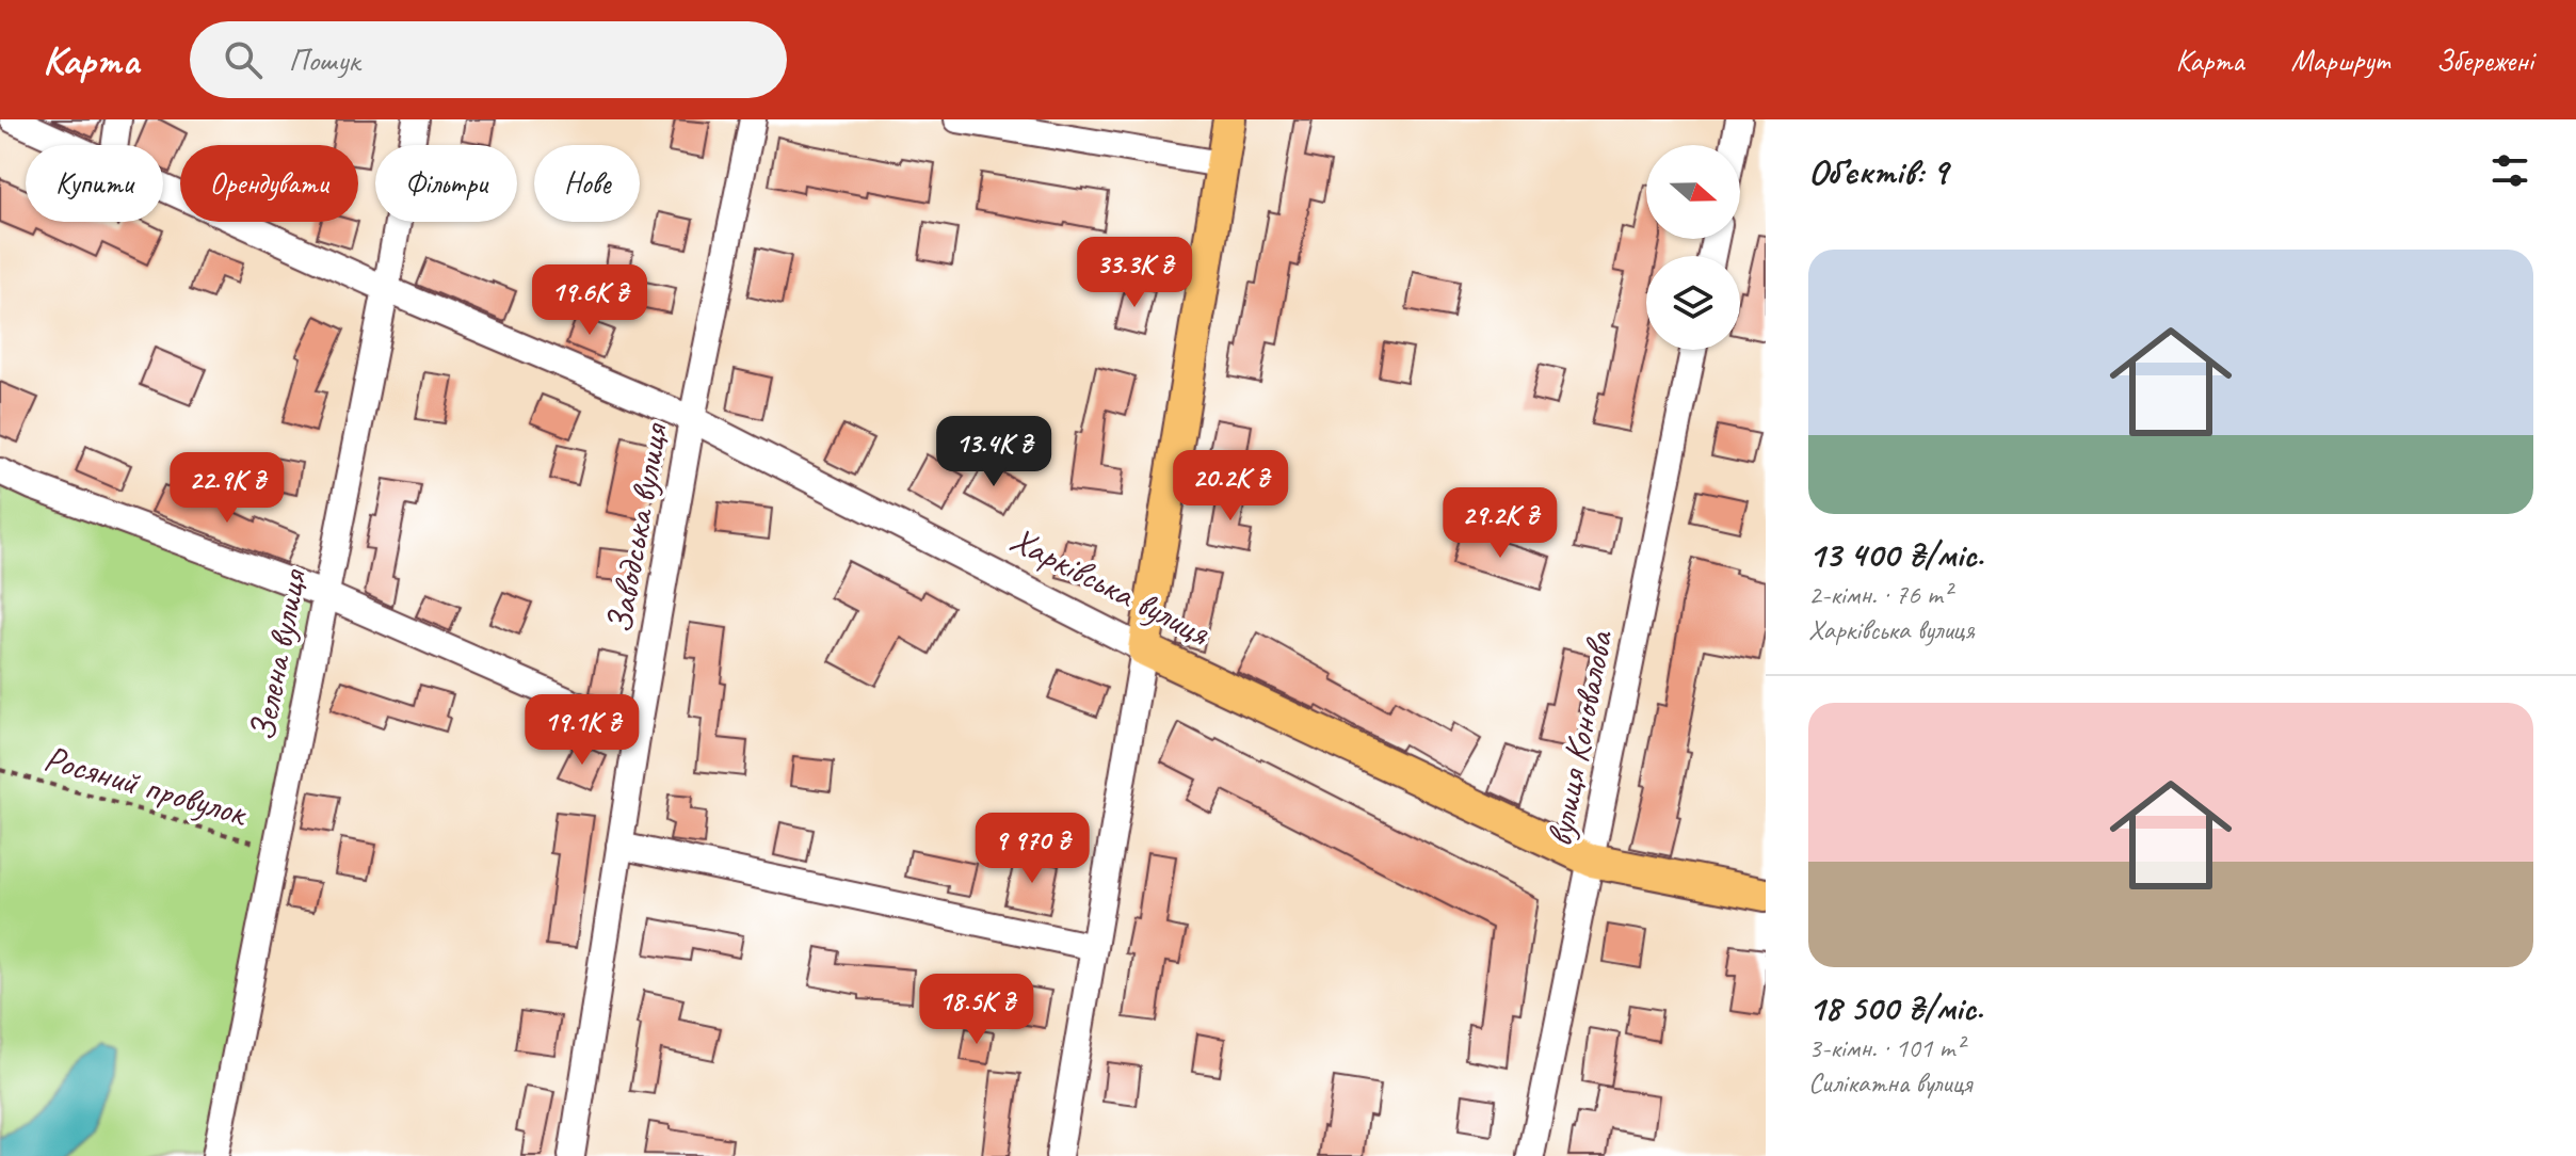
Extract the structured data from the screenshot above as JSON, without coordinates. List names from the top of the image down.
{
  "streets": {
    "main road": ["Харківська вулиця"],
    "street": ["Заводська вулиця", "Зелена вулиця", "вулиця Коновалова"],
    "path": ["Росяний провулок"]
  },
  "crossings": [
    ["Заводська вулиця", "Харківська вулиця"],
    ["Харківська вулиця", "Зелена вулиця"],
    ["Харківська вулиця", "вулиця Коновалова"],
    ["Зелена вулиця", "Росяний провулок"]
  ],
  "north": "right",
  "page": {
    "header": "Карта",
    "search": "Пошук",
    "nav": ["Карта", "Маршрут", "Збережені"],
    "heading": "Об’єктів: 9",
    "chip": [
      "Купити",
      "Орендувати",
      "Фільтри",
      "Нове"
    ],
    "list": [
      {
        "name": "13 400 ₴/міс.",
        "note": "2-кімн. · 76 m² · Харківська вулиця"
      },
      {
        "name": "18 500 ₴/міс.",
        "note": "3-кімн. · 101 m² · Силікатна вулиця"
      }
    ],
    "price": [
      "33.3K ₴",
      "19.6K ₴",
      "13.4K ₴",
      "20.2K ₴",
      "22.9K ₴",
      "29.2K ₴",
      "19.1K ₴",
      "9 970 ₴",
      "18.5K ₴"
    ]
  }
}
